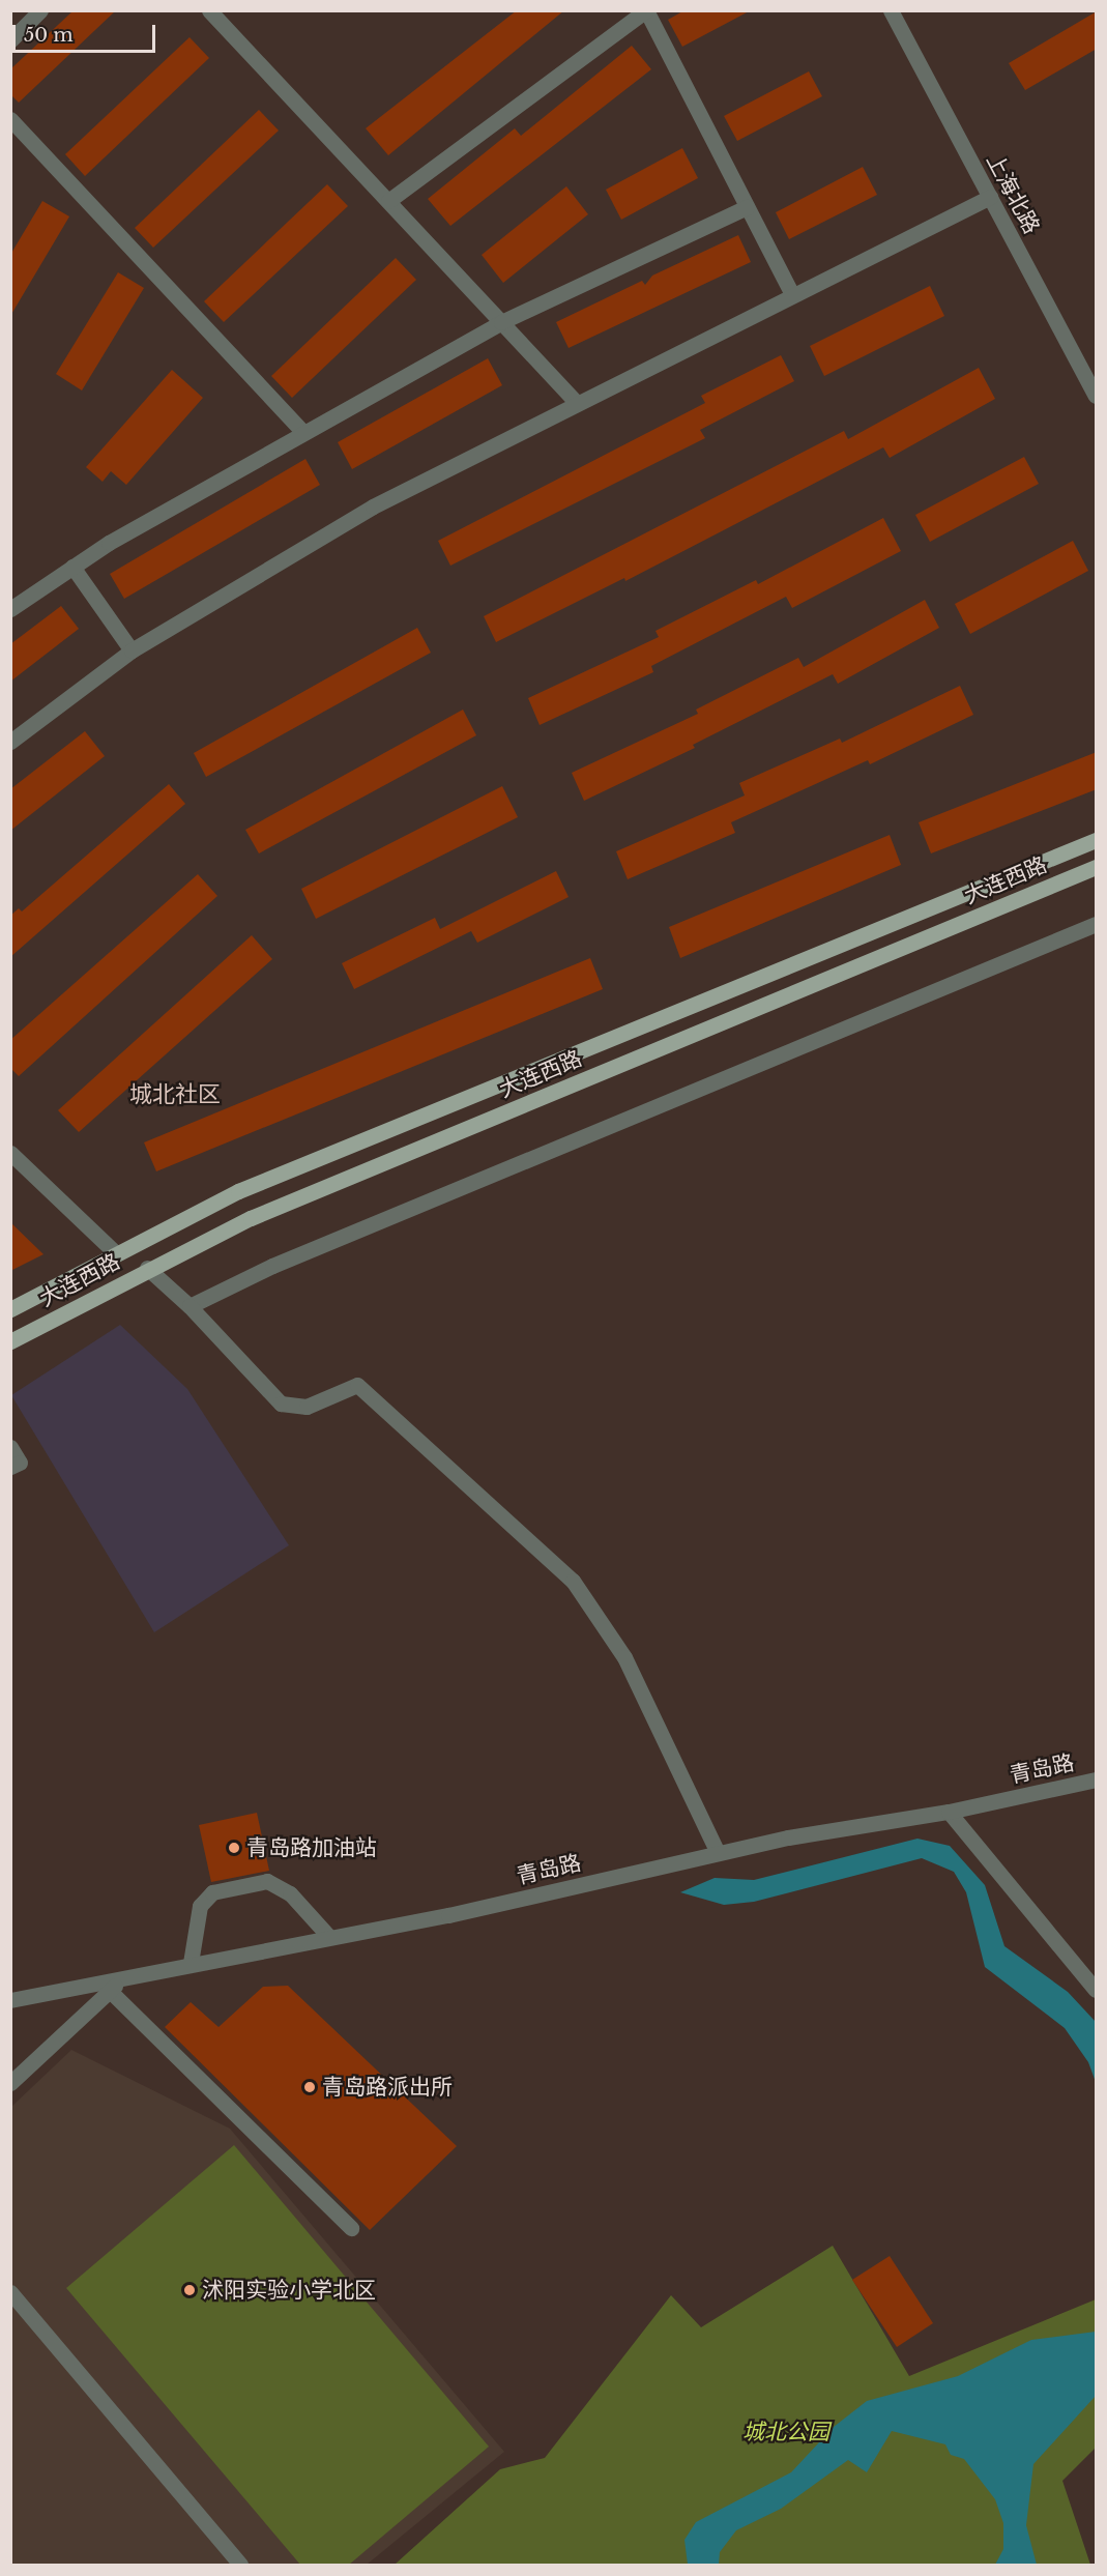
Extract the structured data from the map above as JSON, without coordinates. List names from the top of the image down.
{
  "streets": {
    "main road": ["大连西路"],
    "street": ["上海北路", "青岛路"]
  },
  "districts": ["城北社区"],
  "parks": ["城北公园"],
  "places": ["青岛路加油站", "青岛路派出所", "沭阳实验小学北区"],
  "scale_bar": "50 m"
}
